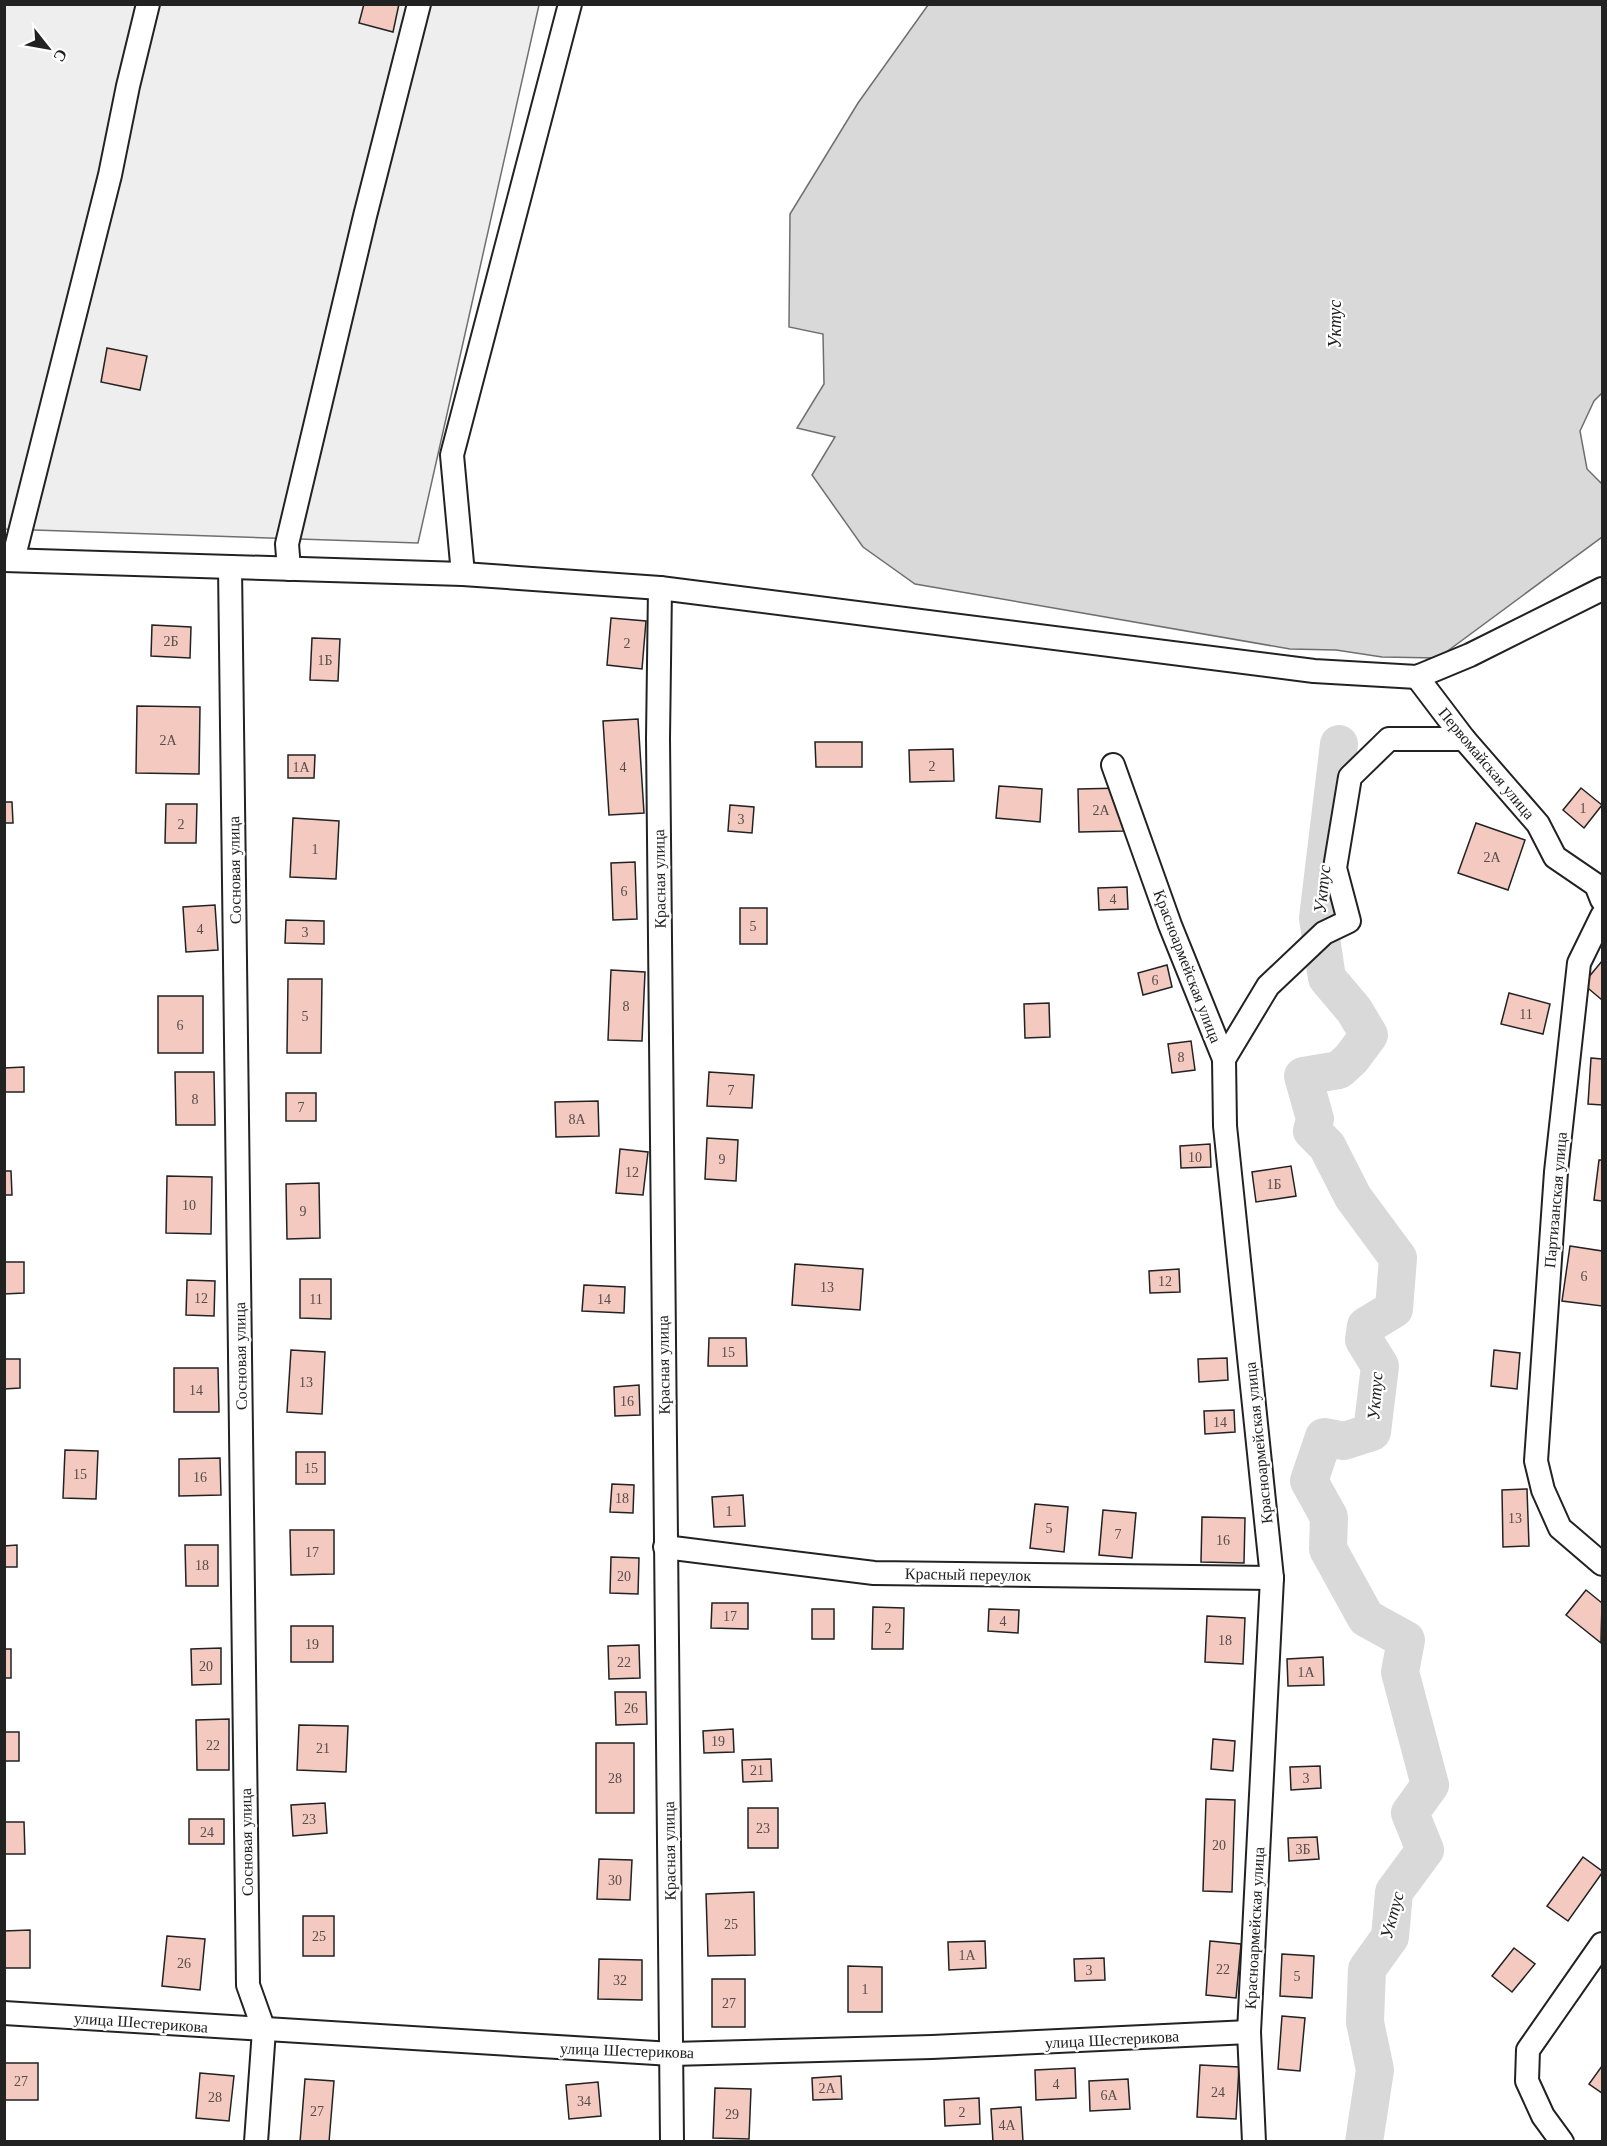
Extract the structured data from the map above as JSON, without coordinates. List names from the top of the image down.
{
  "streets": {
    "street": [
      "Первомайская улица",
      "Сосновая улица",
      "Красная улица",
      "Красноармейская улица",
      "Партизанская улица",
      "Красный переулок",
      "улица Шестерикова"
    ]
  },
  "crossings": [
    ["Сосновая улица", "улица Шестерикова"],
    ["Красная улица", "Красный переулок"],
    ["Красная улица", "улица Шестерикова"],
    ["Красноармейская улица", "Красный переулок"],
    ["Красноармейская улица", "улица Шестерикова"]
  ],
  "water": ["Уктус"],
  "house_numbers": [
    "2Б",
    "2",
    "1Б",
    "2А",
    "2",
    "1А",
    "4",
    "1",
    "2А",
    "3",
    "2",
    "1",
    "2А",
    "6",
    "4",
    "5",
    "4",
    "3",
    "6",
    "8",
    "11",
    "5",
    "6",
    "8",
    "7",
    "8",
    "7",
    "8А",
    "10",
    "9",
    "12",
    "1Б",
    "10",
    "9",
    "6",
    "12",
    "13",
    "12",
    "11",
    "14",
    "15",
    "13",
    "14",
    "16",
    "14",
    "15",
    "15",
    "16",
    "18",
    "1",
    "13",
    "5",
    "7",
    "16",
    "17",
    "18",
    "20",
    "17",
    "4",
    "2",
    "18",
    "19",
    "22",
    "20",
    "1А",
    "26",
    "19",
    "22",
    "21",
    "21",
    "28",
    "3",
    "23",
    "23",
    "24",
    "20",
    "3Б",
    "30",
    "25",
    "25",
    "1А",
    "26",
    "22",
    "3",
    "5",
    "32",
    "1",
    "27",
    "27",
    "4",
    "2А",
    "24",
    "6А",
    "28",
    "34",
    "27",
    "2",
    "29",
    "4А"
  ],
  "north": "bottom right"
}
